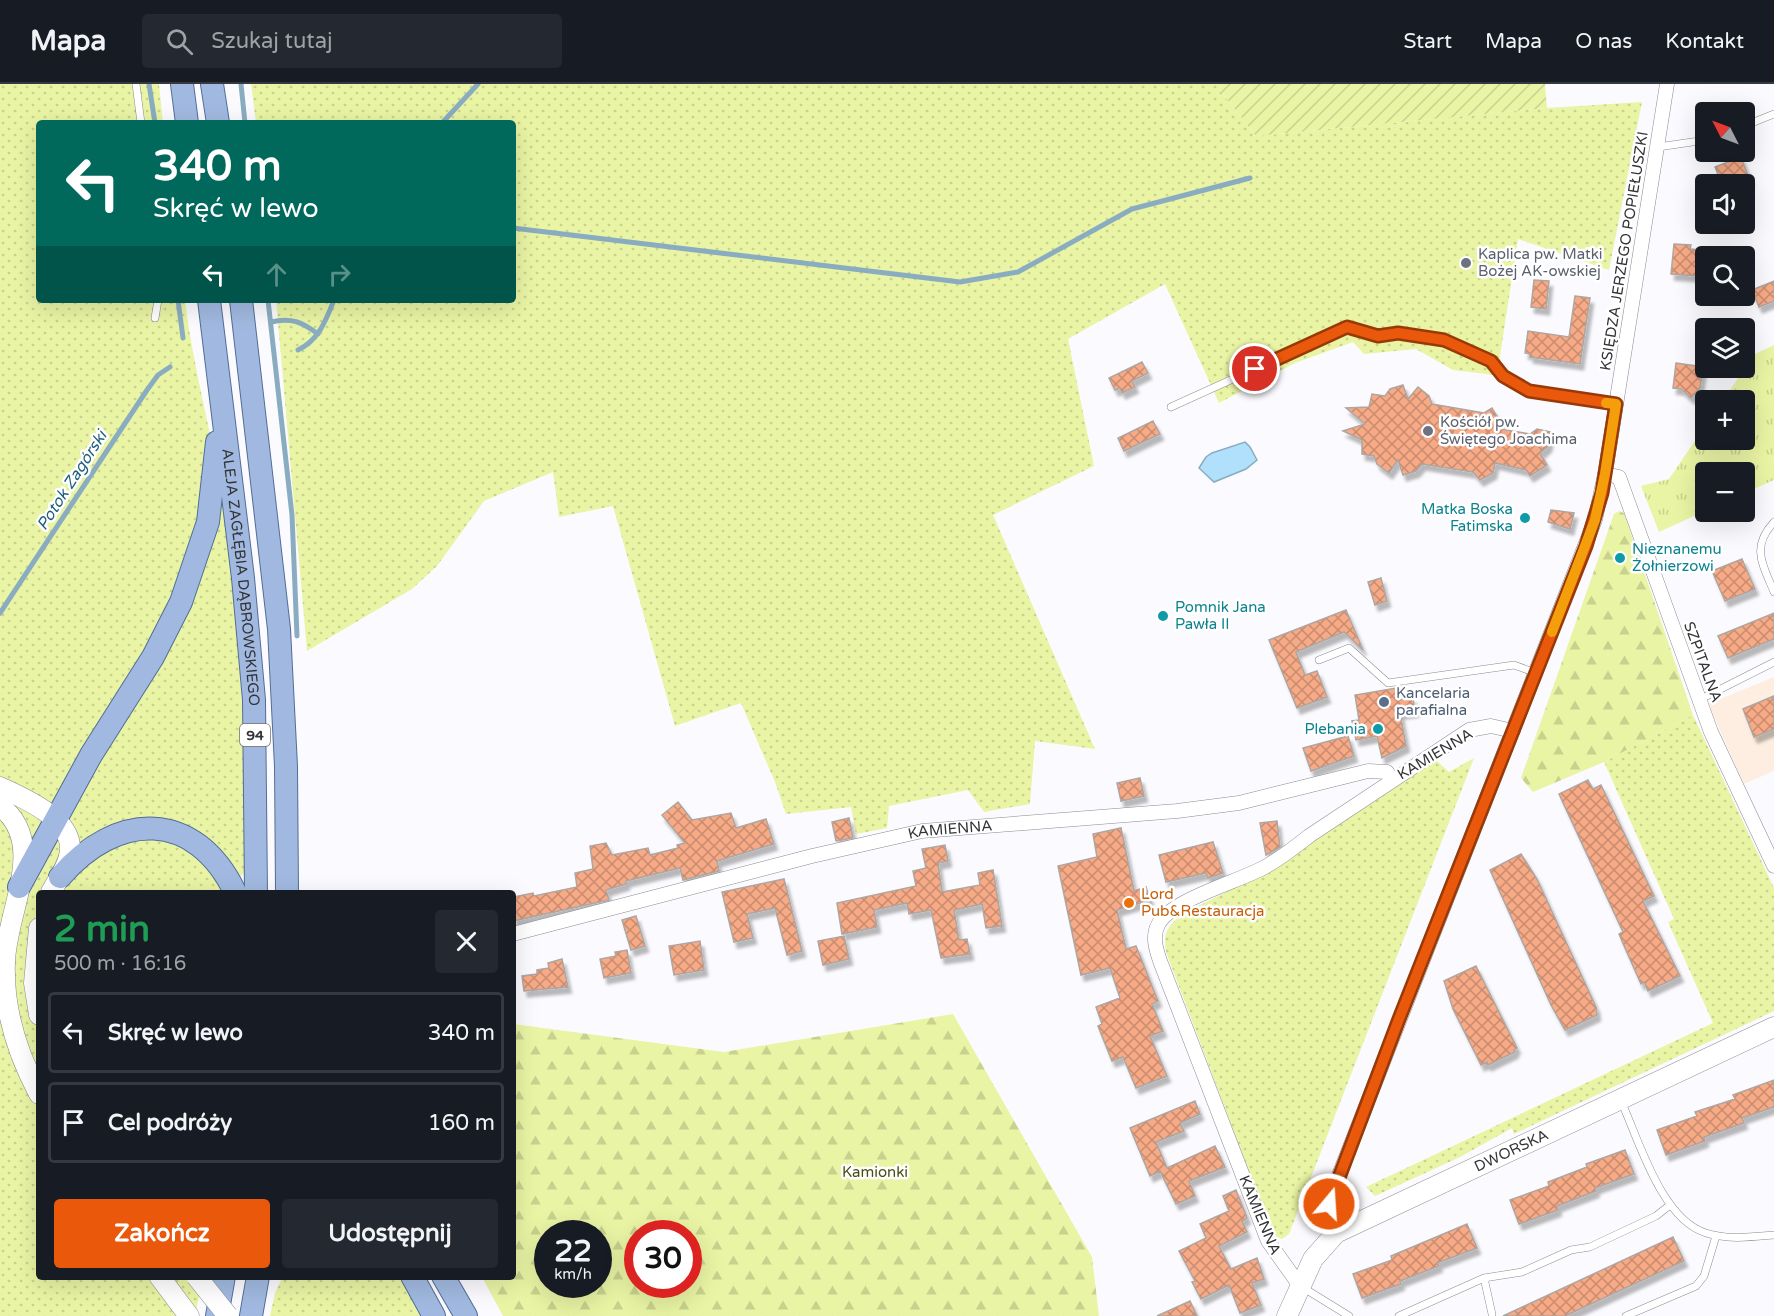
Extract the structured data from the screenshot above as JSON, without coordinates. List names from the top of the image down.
{
  "streets": {
    "main road": ["ALEJA ZAGŁĘBIA DĄBROWSKIEGO", "94"],
    "street": [
      "KSIĘDZA JERZEGO POPIEŁUSZKI",
      "SZPITALNA",
      "KAMIENNA",
      "DWORSKA"
    ]
  },
  "crossings": [
    ["KSIĘDZA JERZEGO POPIEŁUSZKI", "SZPITALNA"],
    ["KSIĘDZA JERZEGO POPIEŁUSZKI", "KAMIENNA"],
    ["KSIĘDZA JERZEGO POPIEŁUSZKI", "DWORSKA"],
    ["KAMIENNA", "DWORSKA"]
  ],
  "water": ["Potok Zagórski"],
  "parks": ["Kamionki"],
  "places": [
    "Kaplica pw. Matki Bożej AK-owskiej",
    "Kościół pw. Świętego Joachima",
    "Matka Boska Fatimska",
    "Nieznanemu Żołnierzowi",
    "Pomnik Jana Pawła II",
    "Kancelaria parafialna",
    "Plebania",
    "Lord Pub&Restauracja"
  ],
  "north": "top left",
  "page": {
    "header": "Mapa",
    "search": "Szukaj tutaj",
    "nav": [
      "Start",
      "Mapa",
      "O nas",
      "Kontakt"
    ],
    "map_buttons": ["+", "−"],
    "turn": ["340 m", "Skręć w lewo"],
    "heading": ["2 min", "500 m · 16:16"],
    "list": [
      {
        "name": "Skręć w lewo",
        "value": "340 m"
      },
      {
        "name": "Cel podróży",
        "value": "160 m"
      }
    ],
    "buttons": ["Zakończ", "Udostępnij"],
    "speed": "22 km/h",
    "limit": "30"
  }
}
